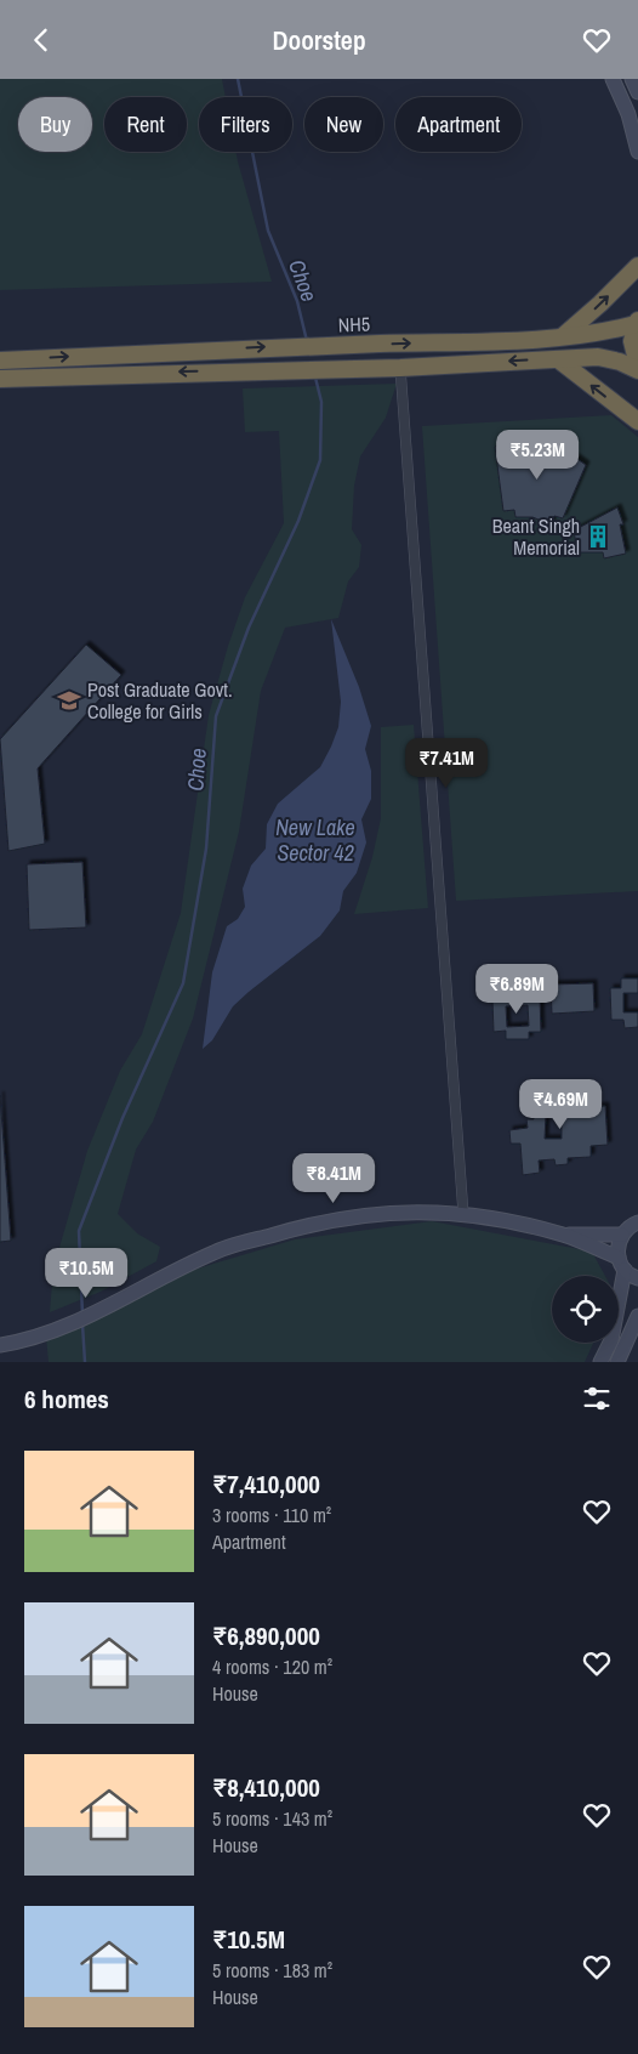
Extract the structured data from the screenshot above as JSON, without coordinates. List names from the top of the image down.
{
  "streets": {
    "highway": ["NH5"]
  },
  "water": ["Choe", "New Lake Sector 42"],
  "places": {
    "building": ["Beant Singh Memorial"],
    "school or university": ["Post Graduate Govt. College for Girls"]
  },
  "page": {
    "header": "Doorstep",
    "chip": [
      "Buy",
      "Rent",
      "Filters",
      "New",
      "Apartment"
    ],
    "price": [
      "₹5.23M",
      "₹7.41M",
      "₹6.89M",
      "₹4.69M",
      "₹8.41M",
      "₹10.5M"
    ],
    "heading": "6 homes",
    "list": [
      {
        "name": "₹7,410,000",
        "note": "3 rooms · 110 m² · Apartment"
      },
      {
        "name": "₹6,890,000",
        "note": "4 rooms · 120 m² · House"
      },
      {
        "name": "₹8,410,000",
        "note": "5 rooms · 143 m² · House"
      },
      {
        "name": "₹10.5M",
        "note": "5 rooms · 183 m² · House"
      }
    ]
  }
}
